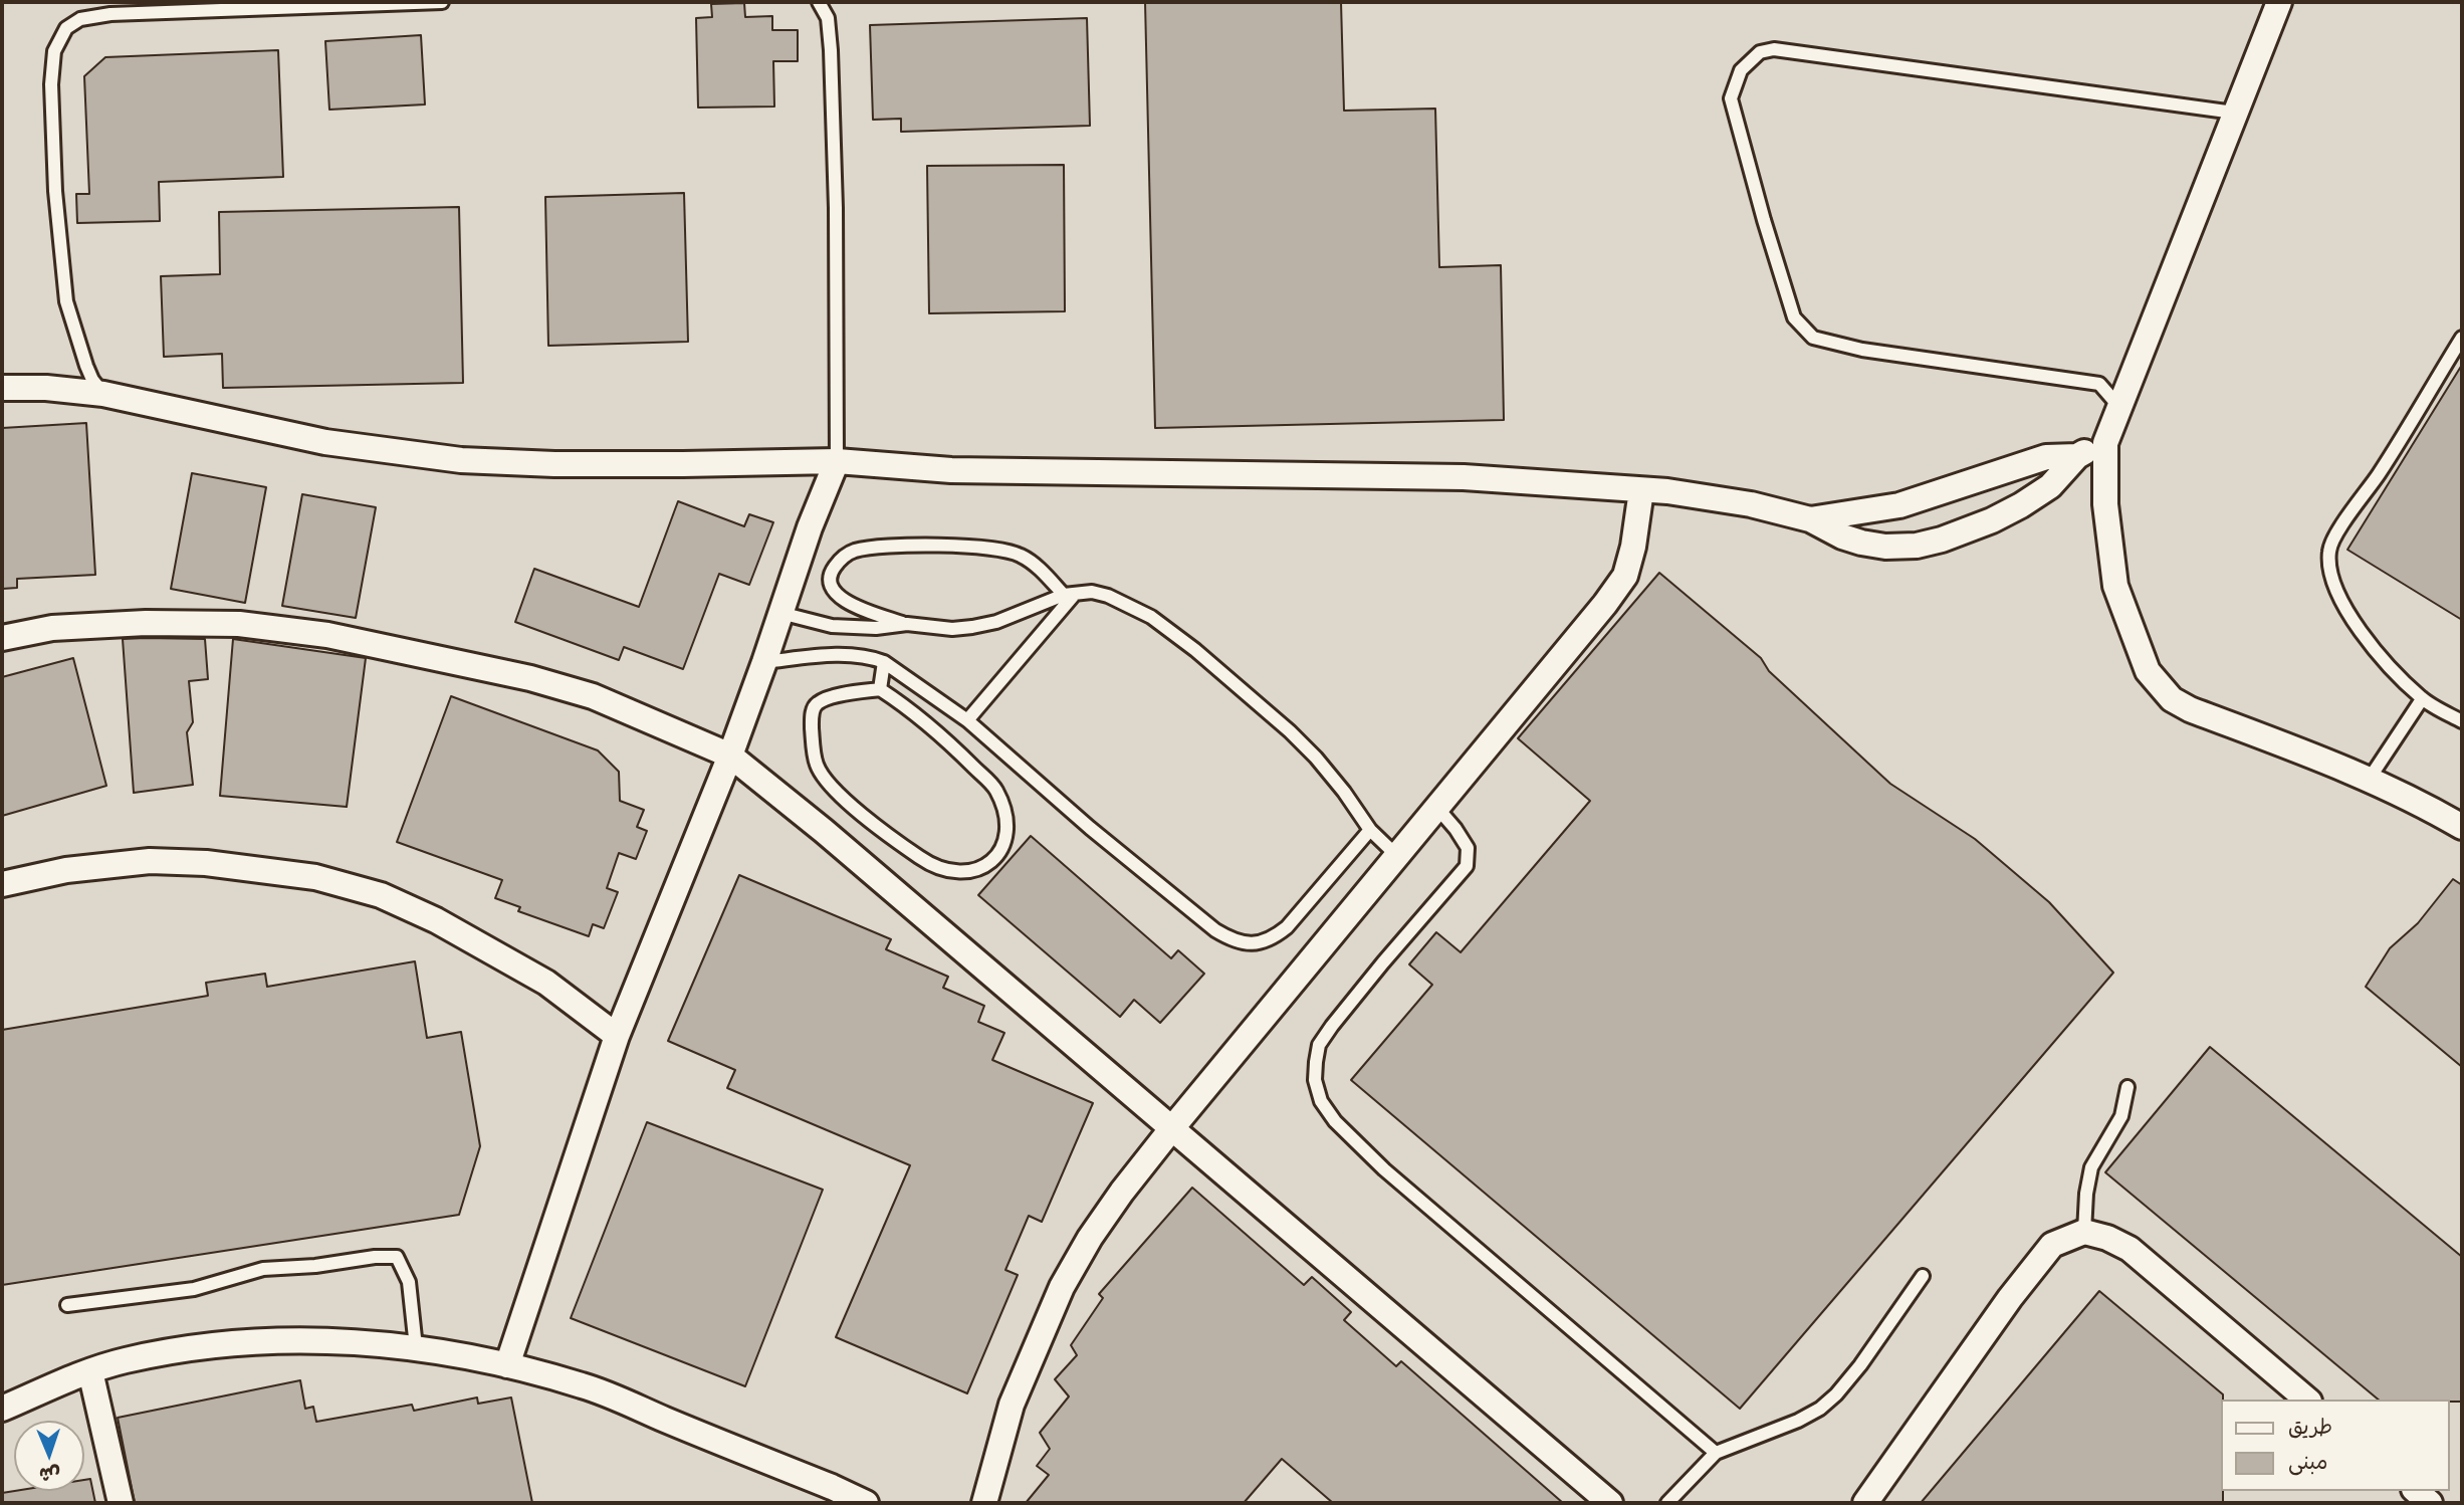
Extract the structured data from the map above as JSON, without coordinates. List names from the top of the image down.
{
  "legend": ["طريق", "مبنى"],
  "north": "bottom"
}
